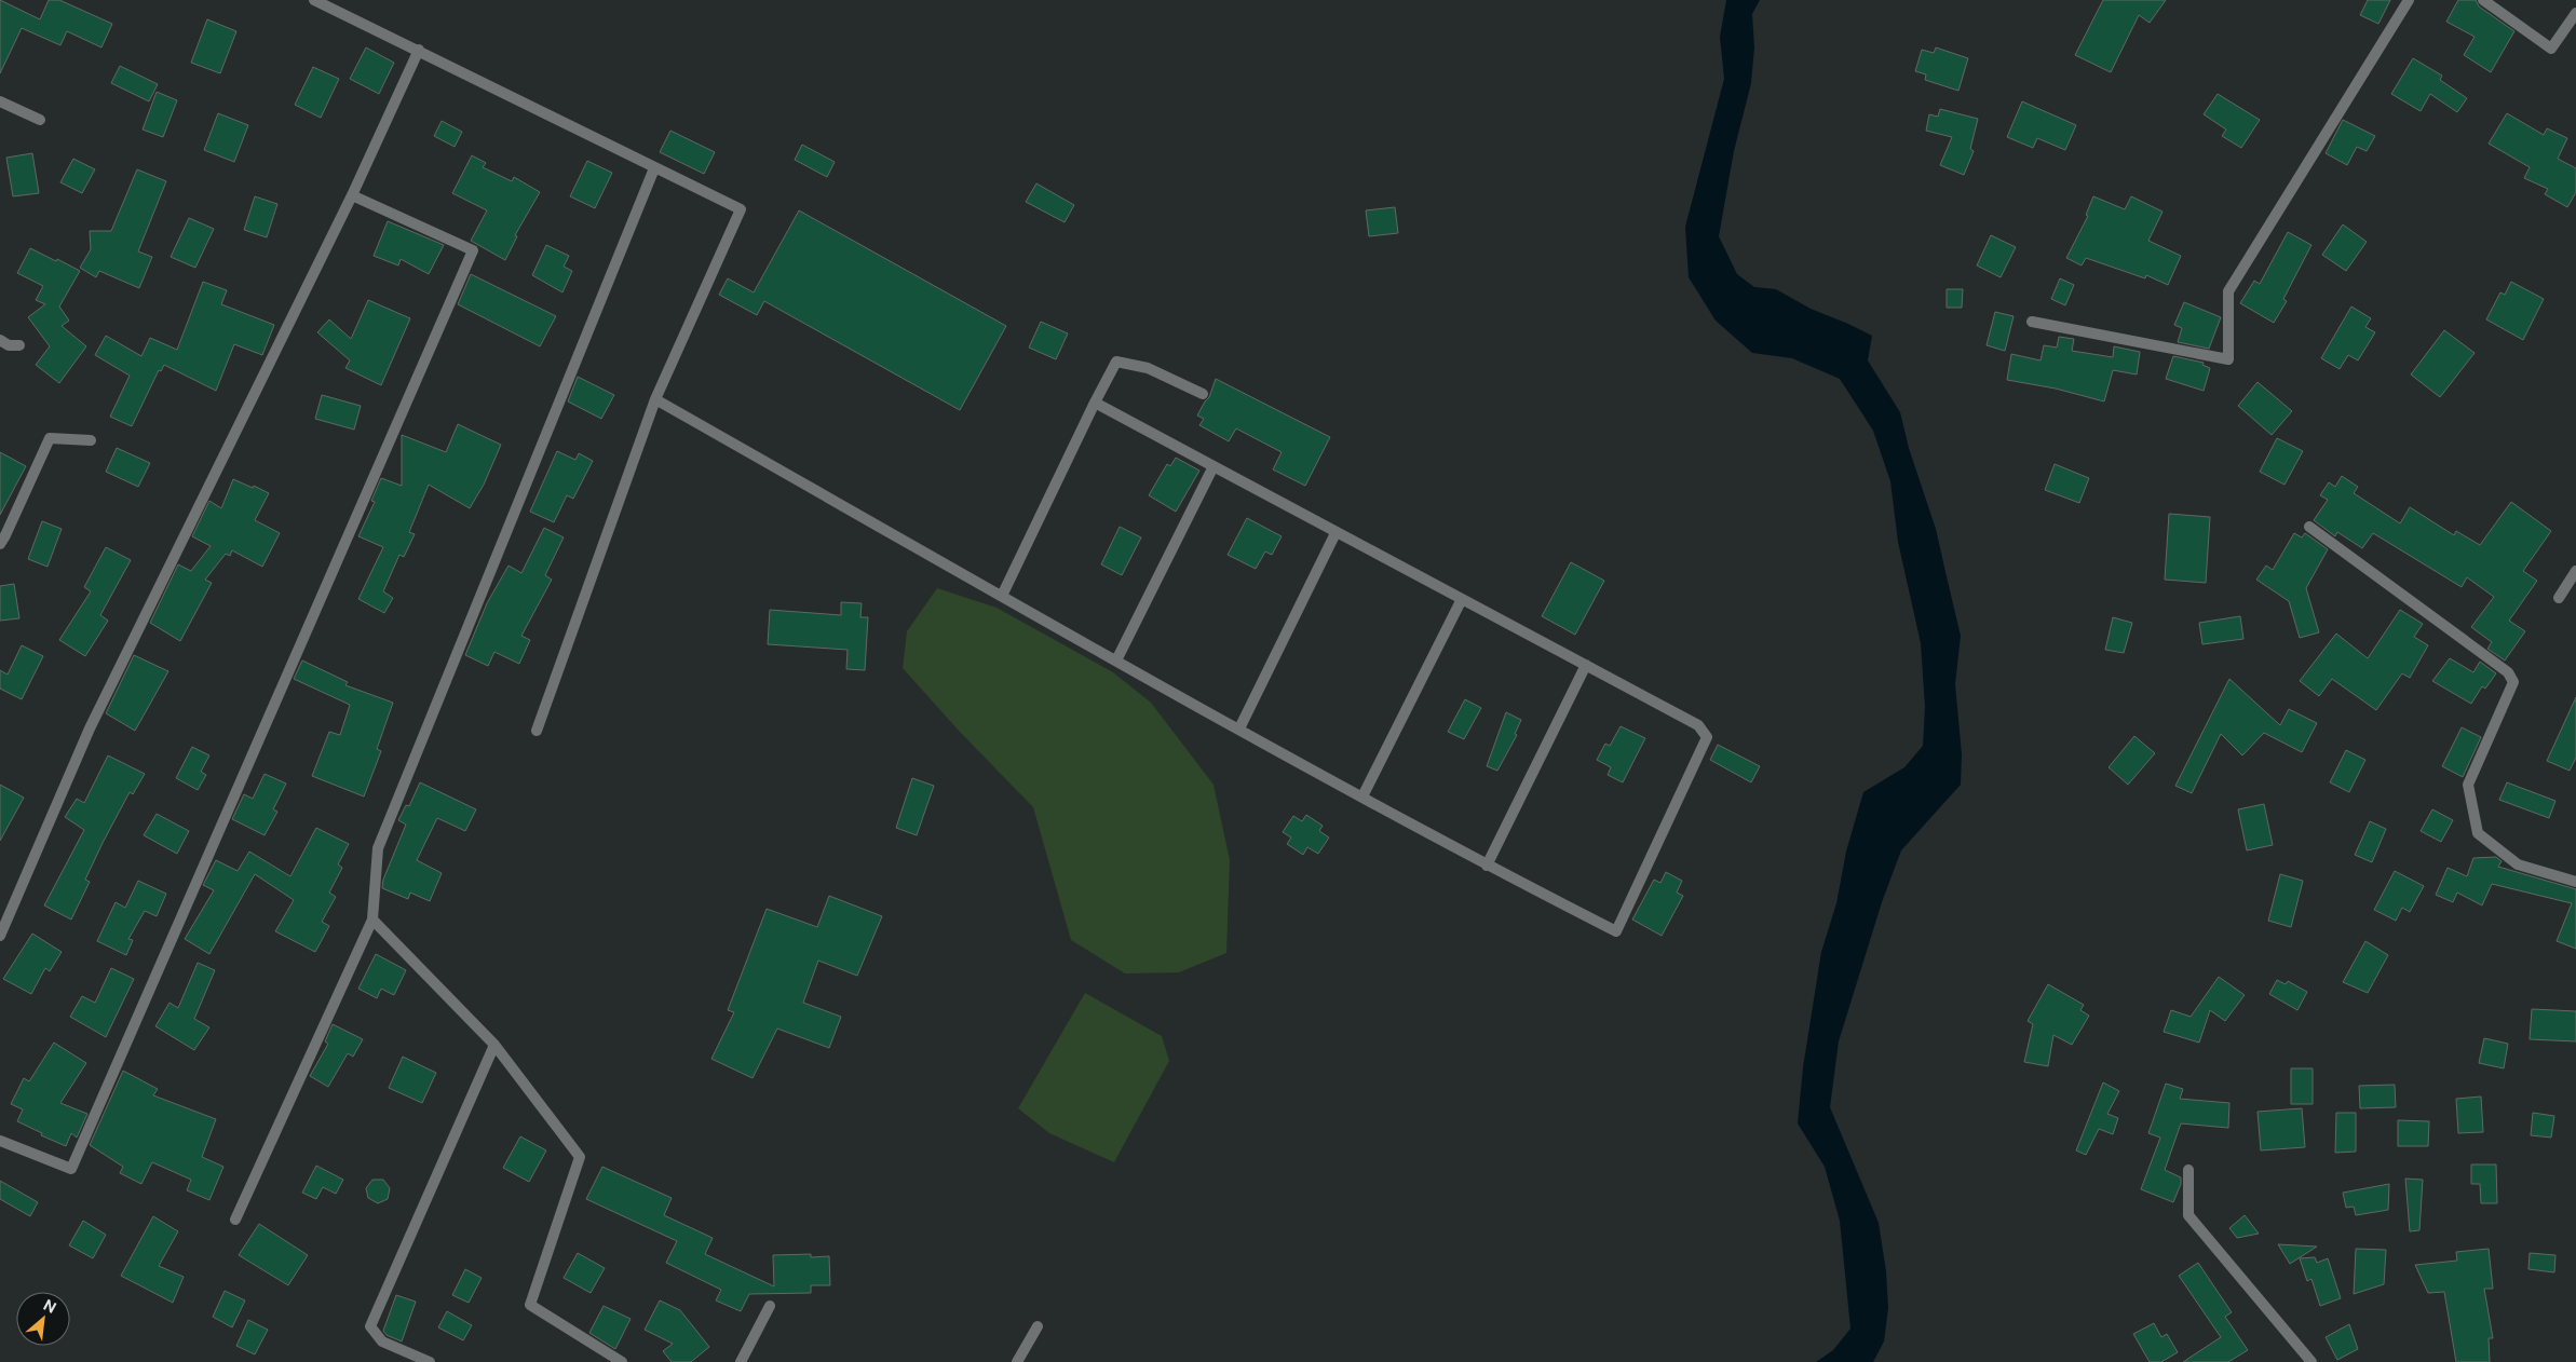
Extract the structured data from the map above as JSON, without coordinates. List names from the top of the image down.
{
  "north": "top right"
}
